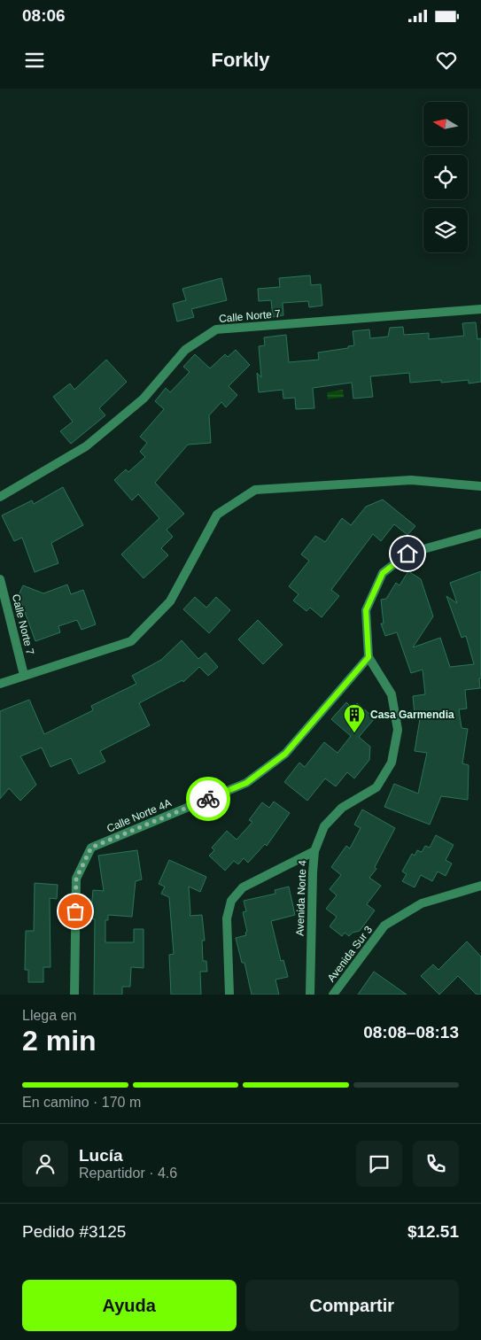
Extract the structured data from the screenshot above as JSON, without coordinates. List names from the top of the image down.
{
  "streets": {
    "street": [
      "Calle Norte 7",
      "Calle Norte 4A",
      "Avenida Norte 4",
      "Avenida Sur 3"
    ]
  },
  "crossings": [
    ["Calle Norte 4A", "Avenida Norte 4"]
  ],
  "places": {
    "building": ["Casa Garmendia"]
  },
  "north": "left",
  "page": {
    "status": "08:06",
    "header": "Forkly",
    "heading": ["2 min", "Llega en", "08:08–08:13"],
    "panel": [
      "Lucía",
      "Repartidor · 4.6",
      "Pedido #3125",
      "$12.51"
    ],
    "bar": "En camino · 170 m",
    "buttons": ["Ayuda", "Compartir"]
  }
}
